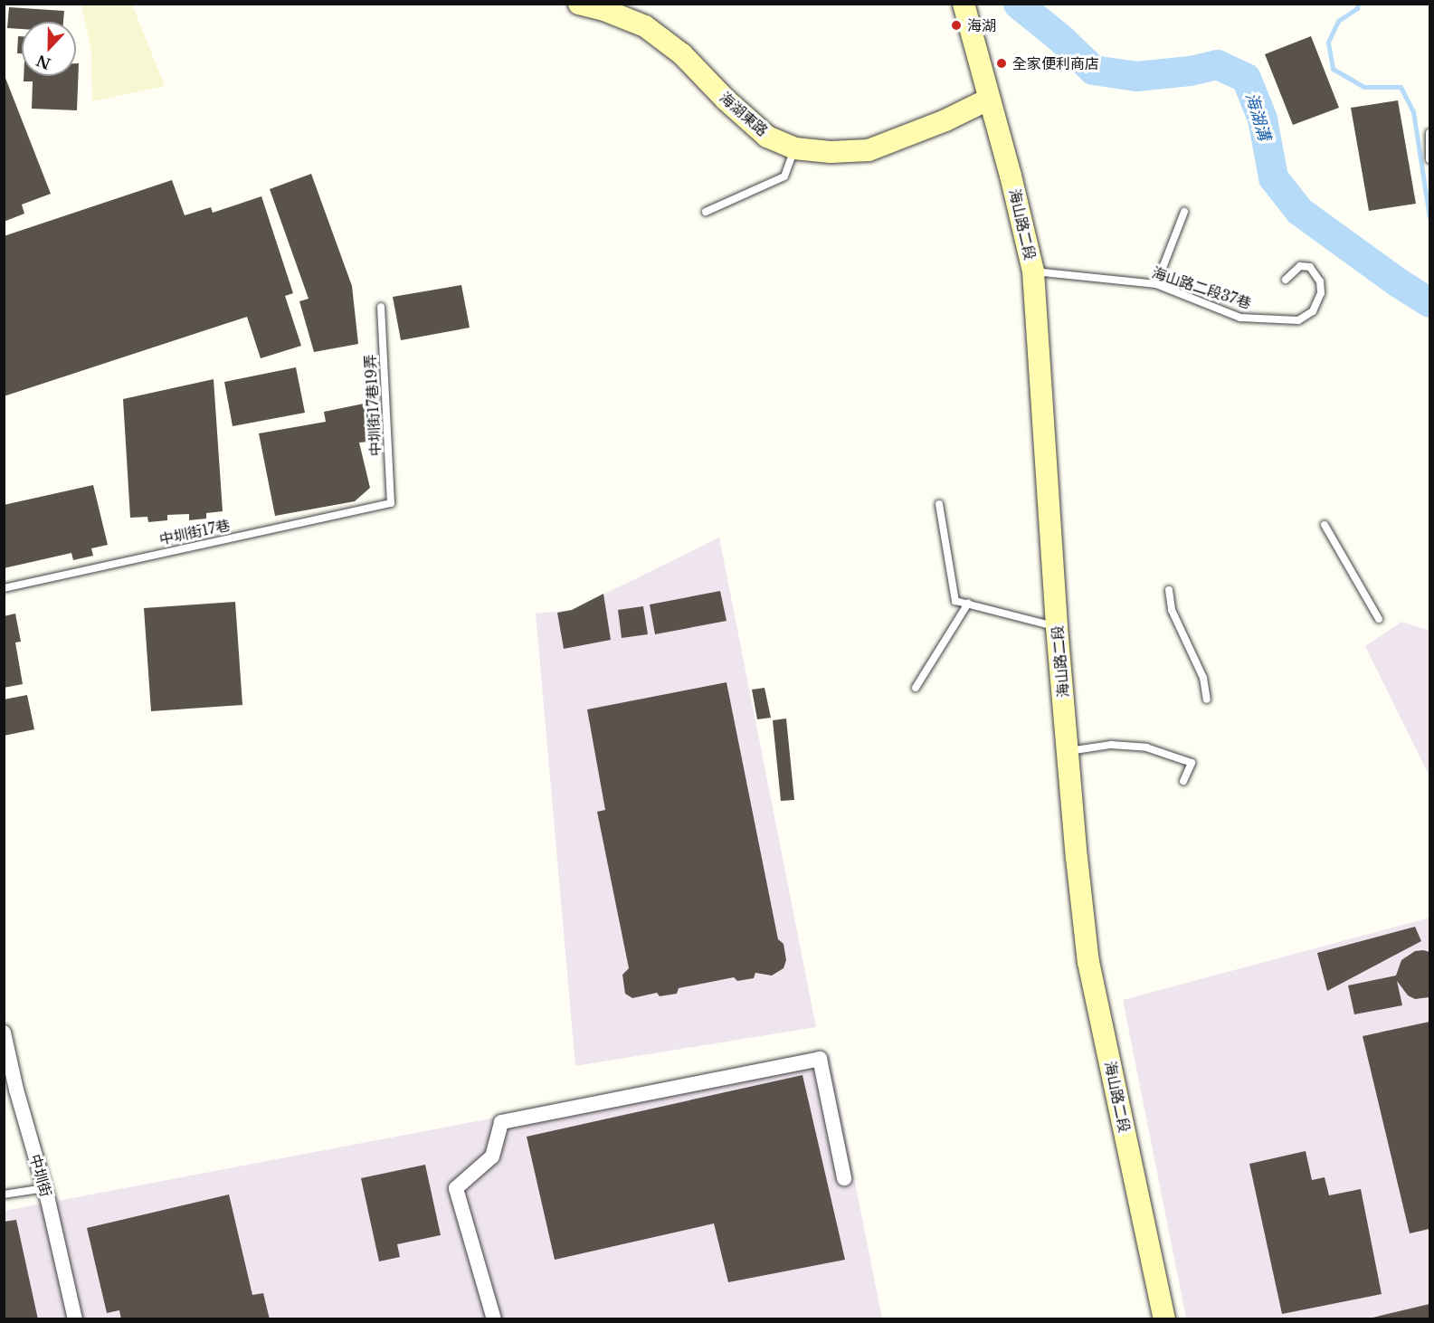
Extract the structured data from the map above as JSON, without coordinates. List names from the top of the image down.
{
  "streets": {
    "main road": ["海湖東路", "海山路二段"],
    "street": ["中圳街"],
    "lane": ["海山路二段37巷", "中圳街17巷19弄", "中圳街17巷"]
  },
  "crossings": [
    ["海湖東路", "海山路二段"],
    ["海山路二段", "海山路二段37巷"],
    ["中圳街17巷19弄", "中圳街17巷"]
  ],
  "water": ["海湖溝"],
  "places": ["海湖", "全家便利商店"],
  "north": "bottom"
}
